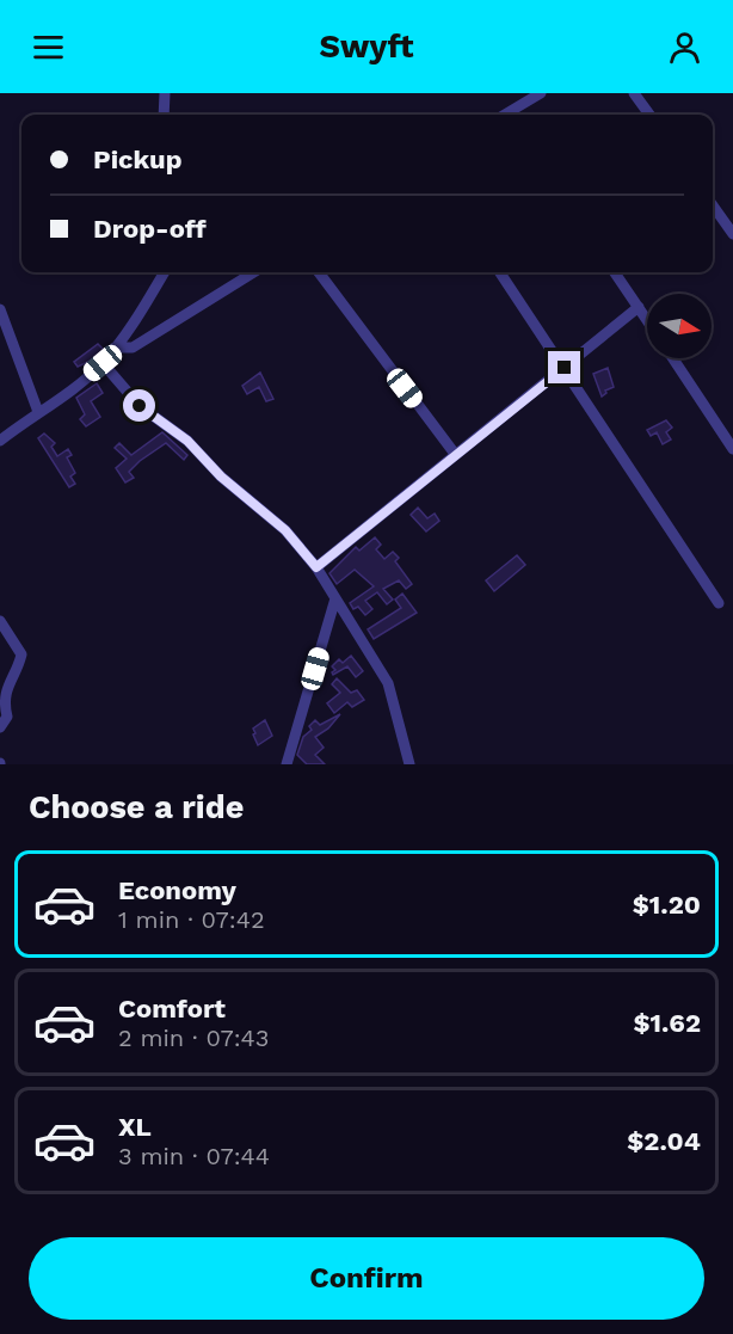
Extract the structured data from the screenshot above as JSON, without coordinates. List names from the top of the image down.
{
  "north": "right",
  "page": {
    "header": "Swyft",
    "banner": ["Pickup", "Drop-off"],
    "heading": "Choose a ride",
    "list": [
      {
        "name": "Economy",
        "note": "1 min · 07:42",
        "value": "$1.20"
      },
      {
        "name": "Comfort",
        "note": "2 min · 07:43",
        "value": "$1.62"
      },
      {
        "name": "XL",
        "note": "3 min · 07:44",
        "value": "$2.04"
      }
    ],
    "buttons": "Confirm"
  }
}
